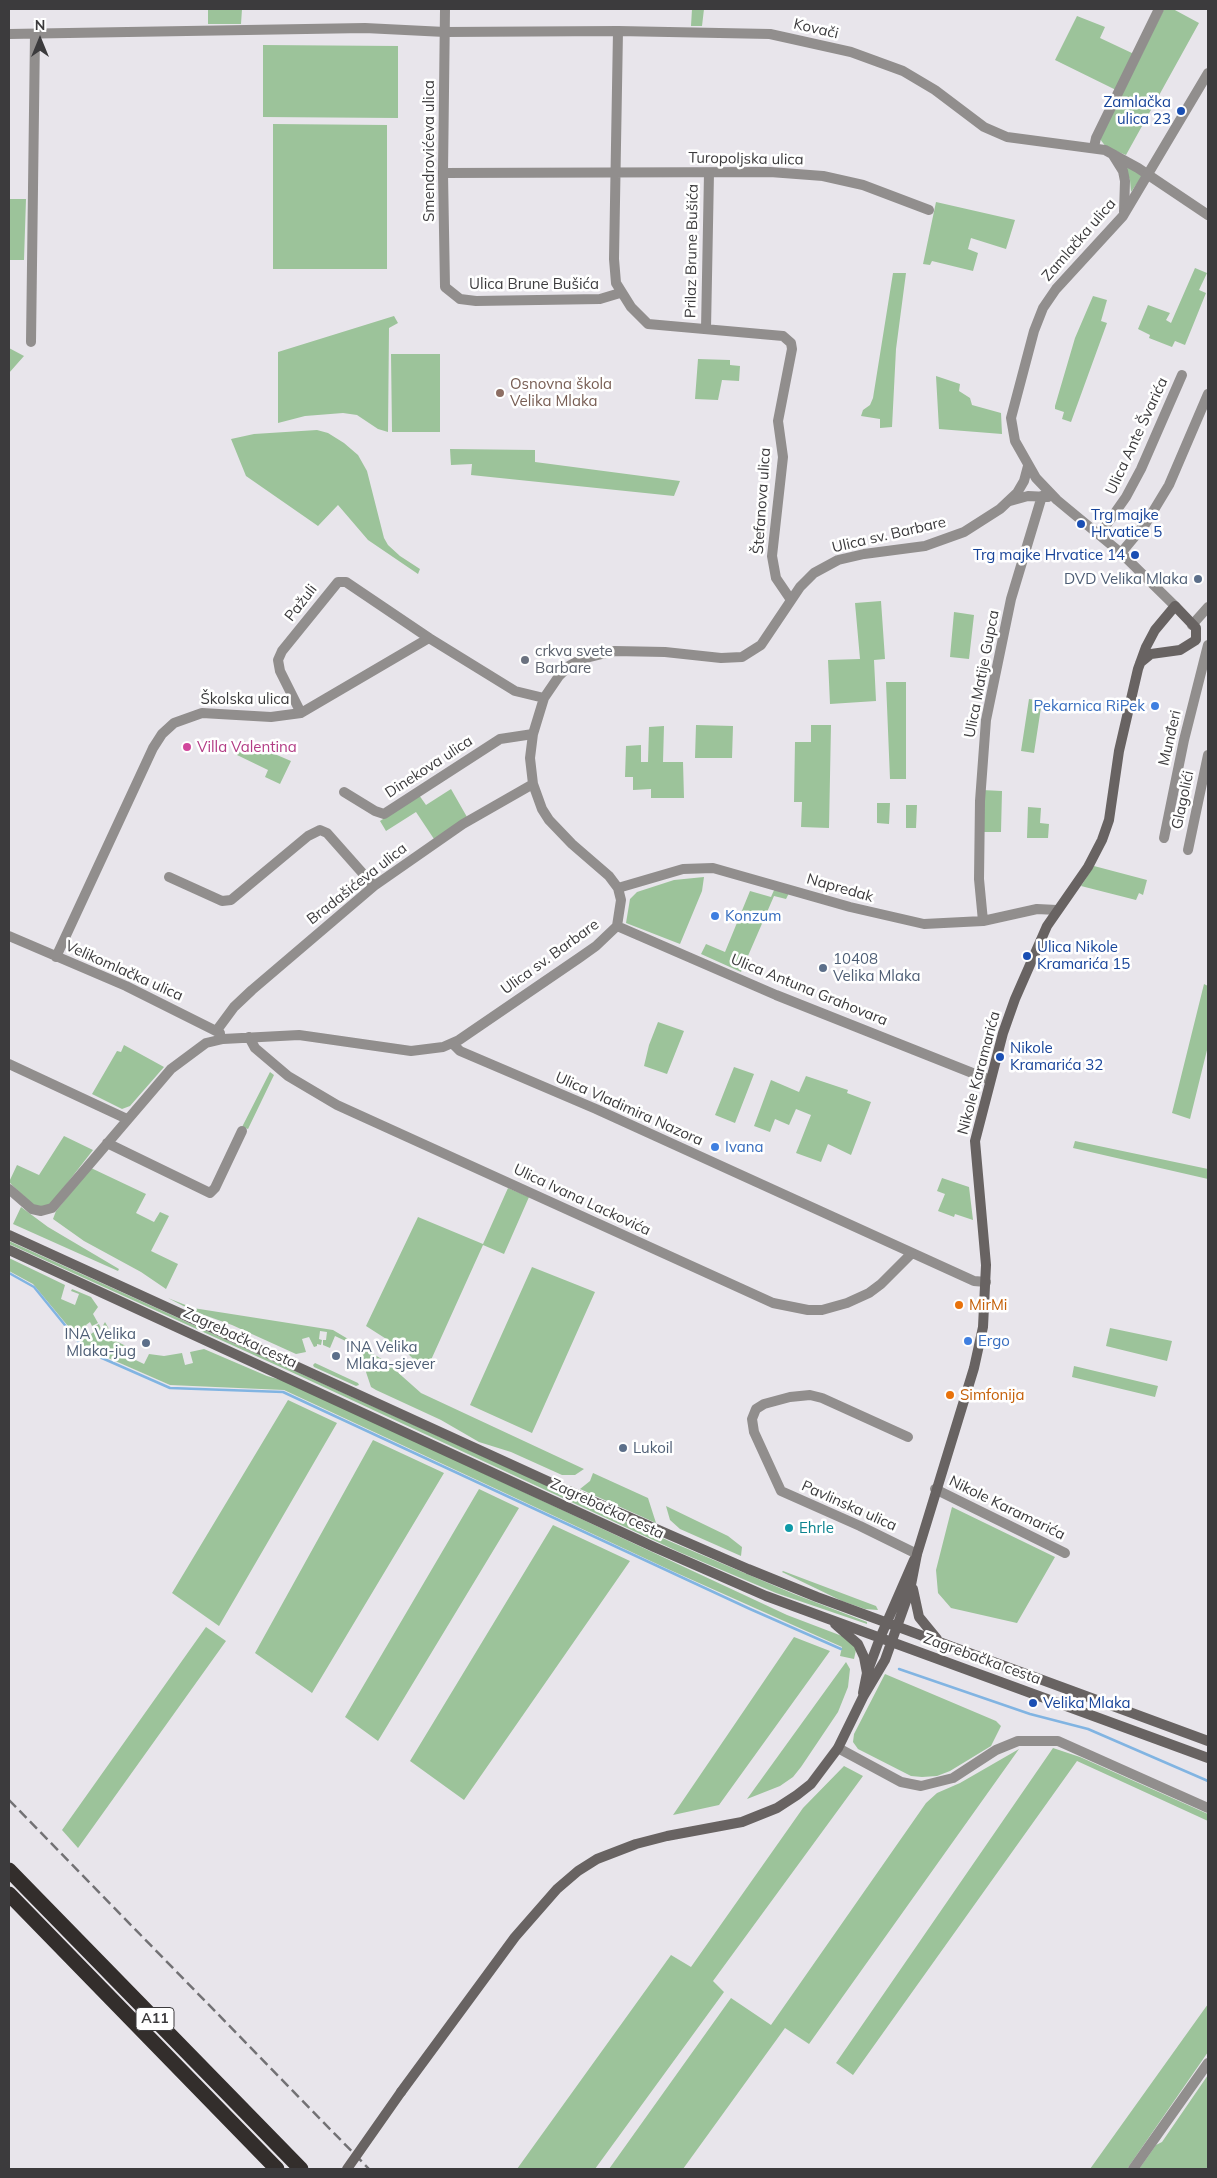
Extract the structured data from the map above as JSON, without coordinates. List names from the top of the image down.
{
  "streets": {
    "highway": ["A11"],
    "main road": ["Nikole Karamarića", "Zagrebačka cesta"],
    "street": [
      "Kovači",
      "Smendrovićeva ulica",
      "Turopoljska ulica",
      "Zamlačka ulica",
      "Prilaz Brune Bušića",
      "Ulica Brune Bušića",
      "Ulica Ante Švarića",
      "Štefanova ulica",
      "Ulica sv. Barbare",
      "Pažuli",
      "Ulica Matije Gupca",
      "Školska ulica",
      "Munđeri",
      "Dinekova ulica",
      "Glagolići",
      "Bradašićeva ulica",
      "Napredak",
      "Velikomlačka ulica",
      "Ulica Antuna Grahovara",
      "Ulica Vladimira Nazora",
      "Ulica Ivana Lackovića",
      "Pavlinska ulica"
    ]
  },
  "crossings": [
    ["Kovači", "Smendrovićeva ulica"],
    ["Kovači", "Zamlačka ulica"],
    ["Smendrovićeva ulica", "Turopoljska ulica"],
    ["Smendrovićeva ulica", "Ulica Brune Bušića"],
    ["Turopoljska ulica", "Prilaz Brune Bušića"],
    ["Turopoljska ulica", "Ulica Brune Bušića"],
    ["Zamlačka ulica", "Ulica sv. Barbare"],
    ["Prilaz Brune Bušića", "Ulica Brune Bušića"],
    ["Ulica Brune Bušića", "Štefanova ulica"],
    ["Štefanova ulica", "Ulica sv. Barbare"],
    ["Ulica sv. Barbare", "Ulica Matije Gupca"],
    ["Ulica sv. Barbare", "Dinekova ulica"],
    ["Ulica sv. Barbare", "Bradašićeva ulica"],
    ["Ulica sv. Barbare", "Napredak"],
    ["Ulica sv. Barbare", "Ulica Antuna Grahovara"],
    ["Ulica sv. Barbare", "Ulica Vladimira Nazora"],
    ["Ulica sv. Barbare", "Ulica Ivana Lackovića"],
    ["Pažuli", "Školska ulica"],
    ["Ulica Matije Gupca", "Napredak"],
    ["Školska ulica", "Velikomlačka ulica"],
    ["Bradašićeva ulica", "Velikomlačka ulica"],
    ["Napredak", "Nikole Karamarića"],
    ["Ulica Antuna Grahovara", "Nikole Karamarića"],
    ["Nikole Karamarića", "Ulica Vladimira Nazora"],
    ["Nikole Karamarića", "Pavlinska ulica"],
    ["Ulica Vladimira Nazora", "Ulica Ivana Lackovića"]
  ],
  "places": [
    "Zamlačka ulica 23",
    "Osnovna škola Velika Mlaka",
    "Trg majke Hrvatice 5",
    "Trg majke Hrvatice 14",
    "DVD Velika Mlaka",
    "crkva svete Barbare",
    "Pekarnica RiPek",
    "Villa Valentina",
    "Konzum",
    "Ulica Nikole Kramarića 15",
    "10408 Velika Mlaka",
    "Nikole Kramarića 32",
    "Ivana",
    "MirMi",
    "Ergo",
    "INA Velika Mlaka-jug",
    "INA Velika Mlaka-sjever",
    "Simfonija",
    "Lukoil",
    "Ehrle",
    "Velika Mlaka"
  ],
  "north": "top"
}
